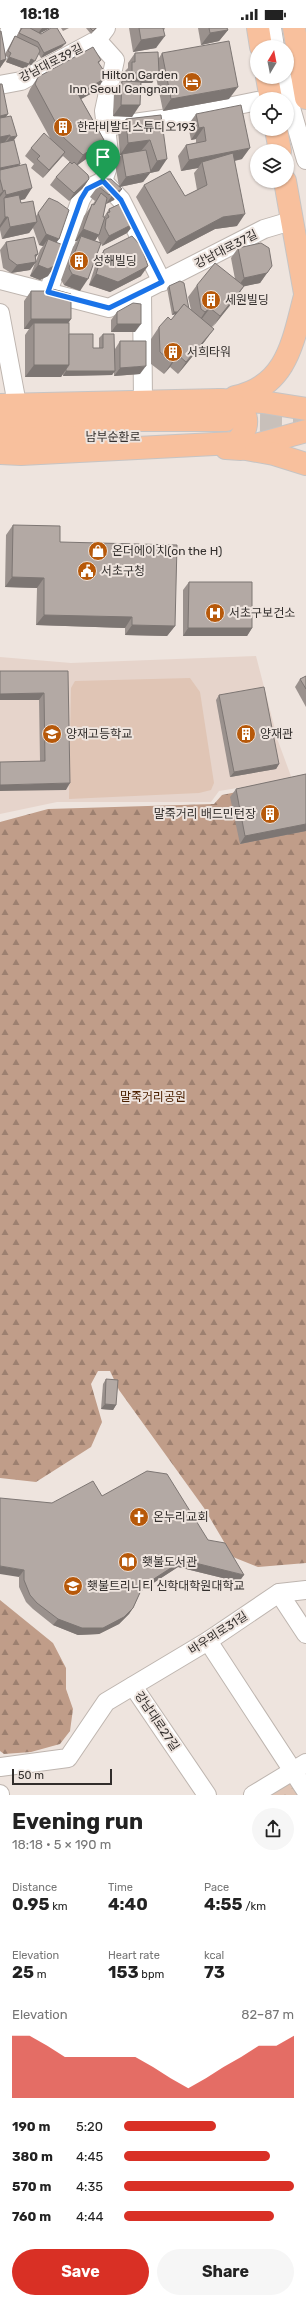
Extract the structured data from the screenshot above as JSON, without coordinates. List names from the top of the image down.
{
  "streets": {
    "main road": ["남부순환로"],
    "street": [
      "강남대로39길",
      "강남대로37길",
      "바우뫼로31길",
      "강남대로27길"
    ]
  },
  "crossings": [
    ["바우뫼로31길", "강남대로27길"]
  ],
  "parks": ["말죽거리공원"],
  "places": {
    "hotel": ["Hilton Garden Inn Seoul Gangnam"],
    "building": [
      "한라비발디스튜디오193",
      "성해빌딩",
      "세원빌딩",
      "서희타워",
      "양재관",
      "말죽거리 배드민턴장"
    ],
    "shop": ["온더에이치(on the H)"],
    "public building": ["서초구청"],
    "hospital": ["서초구보건소"],
    "school or university": ["양재고등학교", "횃불트리니티 신학대학원대학교"],
    "church": ["온누리교회"],
    "library": ["횃불도서관"]
  },
  "scale_bar": "50 m",
  "north": "top",
  "page": {
    "status": "18:18",
    "scale": "50 m",
    "heading": ["Evening run", "18:18 · 5 × 190 m"],
    "stats": [
      ["Distance", "0.95 km"],
      ["Time", "4:40"],
      ["Pace", "4:55 /km"],
      ["Elevation", "25 m"],
      ["Heart rate", "153 bpm"],
      ["kcal", "73"]
    ],
    "chart": ["Elevation", "82–87 m"],
    "list": [
      {
        "name": "190 m",
        "note": "5:20"
      },
      {
        "name": "380 m",
        "note": "4:45"
      },
      {
        "name": "570 m",
        "note": "4:35"
      },
      {
        "name": "760 m",
        "note": "4:44"
      }
    ],
    "buttons": ["Save", "Share"]
  }
}
